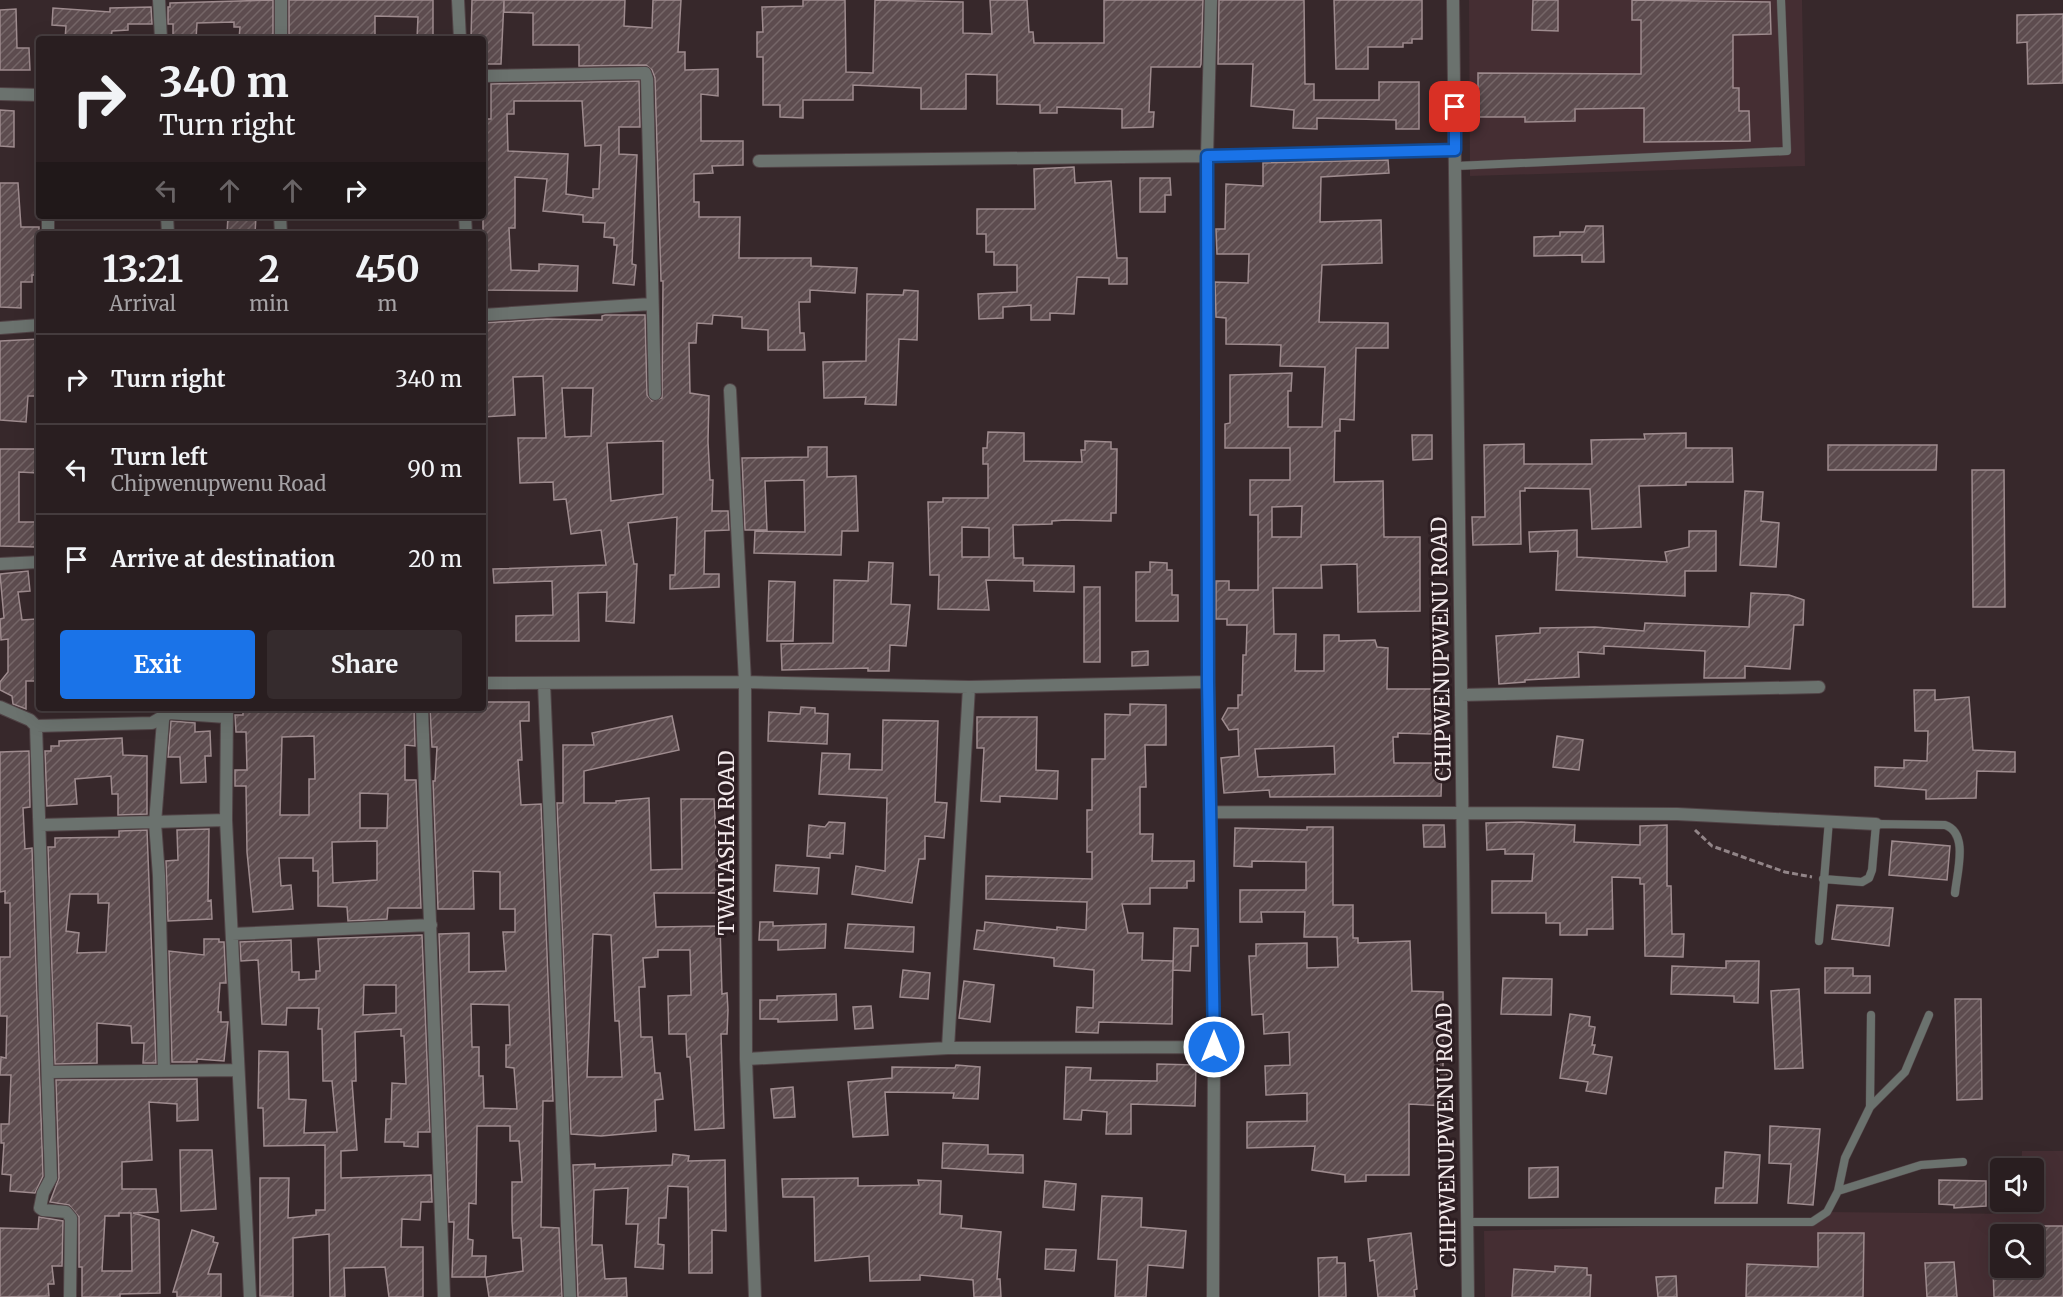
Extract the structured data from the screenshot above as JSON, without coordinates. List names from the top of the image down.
{
  "streets": {
    "street": ["CHIPWENUPWENU ROAD", "TWATASHA ROAD"]
  },
  "page": {
    "turn": ["340 m", "Turn right"],
    "eta": [
      "13:21",
      "Arrival",
      "2",
      "min",
      "450",
      "m"
    ],
    "list": [
      {
        "name": "Turn right",
        "value": "340 m"
      },
      {
        "name": "Turn left",
        "note": "Chipwenupwenu Road",
        "value": "90 m"
      },
      {
        "name": "Arrive at destination",
        "value": "20 m"
      }
    ],
    "buttons": ["Exit", "Share"]
  }
}
